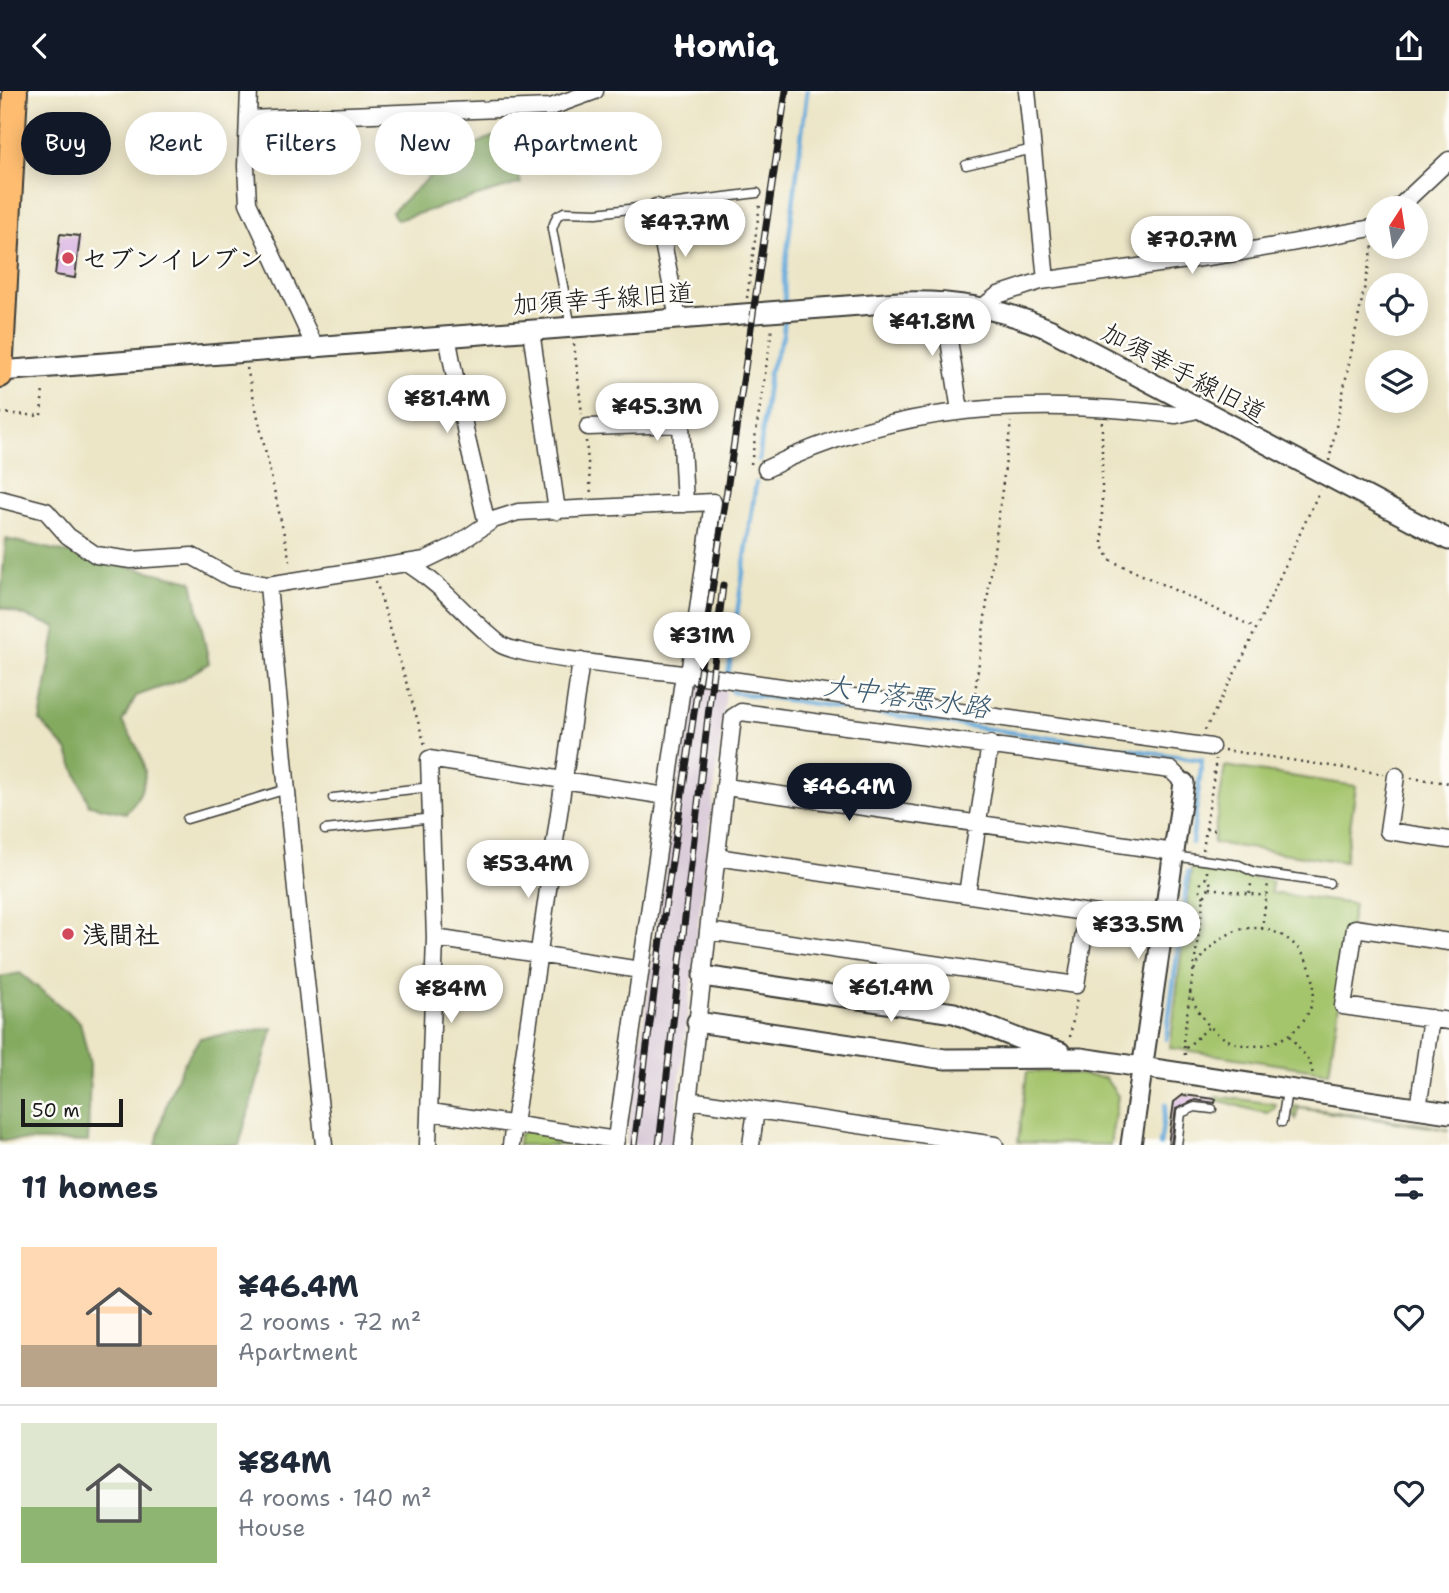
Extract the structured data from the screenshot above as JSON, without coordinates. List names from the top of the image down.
{
  "streets": {
    "street": ["加須幸手線旧道"]
  },
  "water": ["大中落悪水路"],
  "places": ["セブンイレブン", "浅間社"],
  "scale_bar": "50 m",
  "north": "top",
  "page": {
    "header": "Homiq",
    "chip": [
      "Buy",
      "Rent",
      "Filters",
      "New",
      "Apartment"
    ],
    "price": [
      "¥47.7M",
      "¥70.7M",
      "¥41.8M",
      "¥81.4M",
      "¥45.3M",
      "¥31M",
      "¥46.4M",
      "¥53.4M",
      "¥33.5M",
      "¥61.4M",
      "¥84M"
    ],
    "scale": "50 m",
    "heading": "11 homes",
    "list": [
      {
        "name": "¥46.4M",
        "note": "2 rooms · 72 m² · Apartment"
      },
      {
        "name": "¥84M",
        "note": "4 rooms · 140 m² · House"
      }
    ]
  }
}
